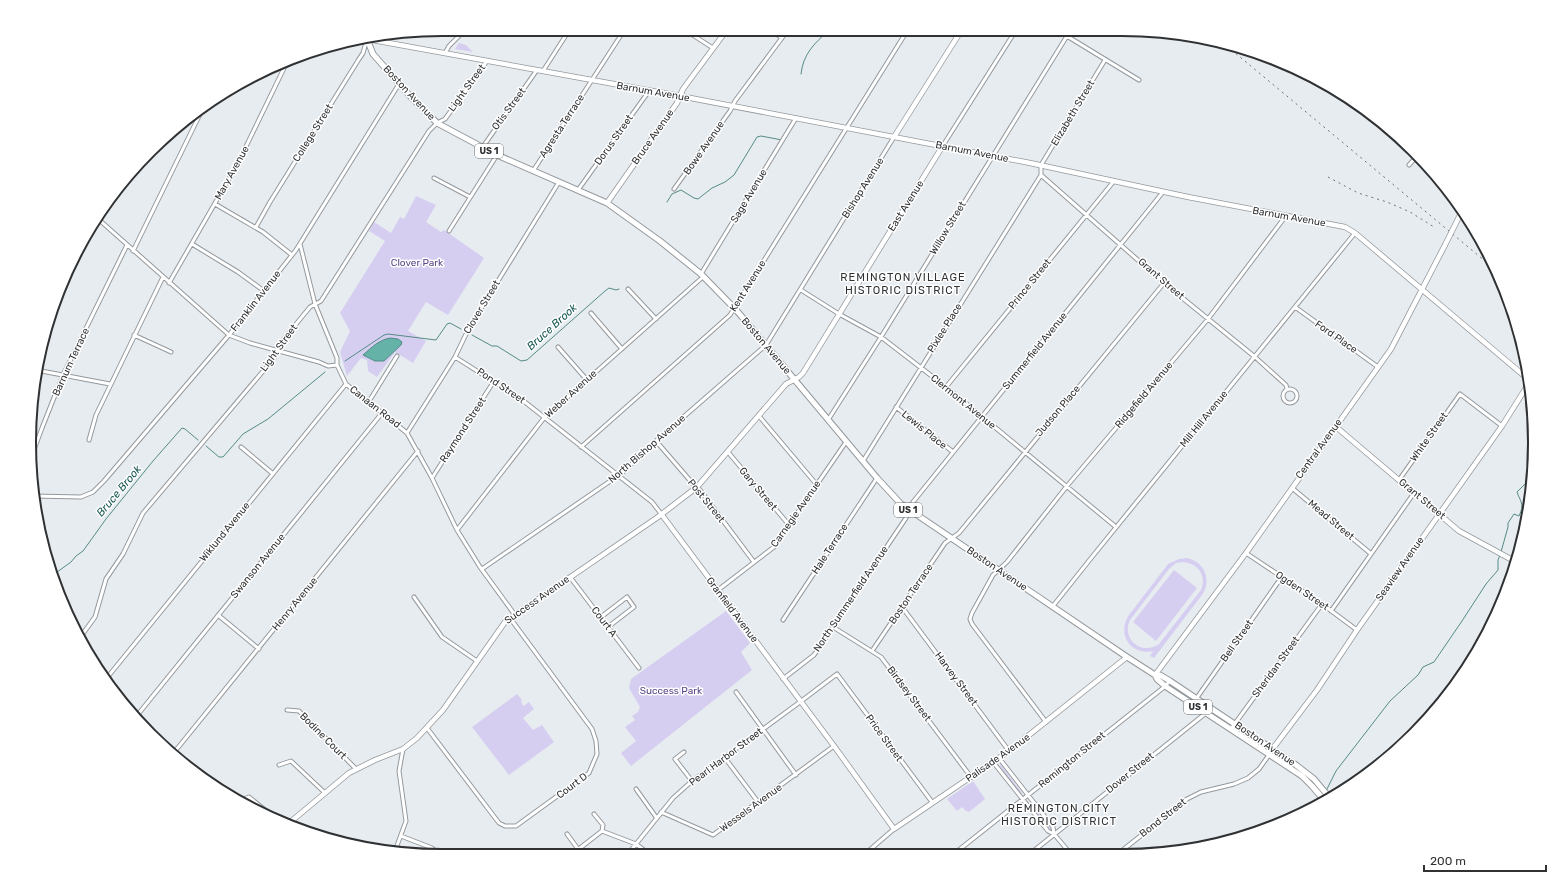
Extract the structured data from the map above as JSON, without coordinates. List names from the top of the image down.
{
  "streets": {
    "main road": [
      "Barnum Avenue",
      "Boston Avenue",
      "Bruce Avenue",
      "US 1",
      "Bishop Avenue",
      "East Avenue",
      "Grant Street",
      "Central Avenue",
      "Seaview Avenue",
      "Success Avenue",
      "Granfield Avenue",
      "Palisade Avenue"
    ],
    "street": [
      "Light Street",
      "Otis Street",
      "Elizabeth Street",
      "Agresta Terrace",
      "College Street",
      "Dorus Street",
      "Bowe Avenue",
      "Mary Avenue",
      "Sage Avenue",
      "Willow Street",
      "Prince Street",
      "Kent Avenue",
      "Franklin Avenue",
      "Clover Street",
      "Pixlee Place",
      "Ford Place",
      "Summerfield Avenue",
      "Barnum Terrace",
      "Pond Street",
      "Weber Avenue",
      "Ridgefield Avenue",
      "Clermont Avenue",
      "Canaan Road",
      "Judson Place",
      "Mill Hill Avenue",
      "Raymond Street",
      "Lewis Place",
      "White Street",
      "North Bishop Avenue",
      "Gary Street",
      "Post Street",
      "Carnegie Avenue",
      "Mead Street",
      "Wiklund Avenue",
      "Hale Terrace",
      "Swanson Avenue",
      "Ogden Street",
      "Boston Terrace",
      "North Summerfield Avenue",
      "Henry Avenue",
      "Court A",
      "Bell Street",
      "Sheridan Street",
      "Harvey Street",
      "Birdsey Street",
      "Bodine Court",
      "Price Street",
      "Pearl Harbor Street",
      "Remington Street",
      "Dover Street",
      "Court D",
      "Wessels Avenue",
      "Bond Street"
    ]
  },
  "crossings": [
    ["Light Street", "Barnum Avenue"],
    ["Light Street", "Boston Avenue"],
    ["Light Street", "Canaan Road"],
    ["Barnum Avenue", "Otis Street"],
    ["Barnum Avenue", "Elizabeth Street"],
    ["Barnum Avenue", "Agresta Terrace"],
    ["Barnum Avenue", "Bruce Avenue"],
    ["Barnum Avenue", "Dorus Street"],
    ["Barnum Avenue", "Bowe Avenue"],
    ["Barnum Avenue", "Bishop Avenue"],
    ["Barnum Avenue", "Sage Avenue"],
    ["Barnum Avenue", "East Avenue"],
    ["Barnum Avenue", "Willow Street"],
    ["Barnum Avenue", "Prince Street"],
    ["Barnum Avenue", "Kent Avenue"],
    ["Barnum Avenue", "Summerfield Avenue"],
    ["Barnum Avenue", "Ridgefield Avenue"],
    ["Barnum Avenue", "Mill Hill Avenue"],
    ["Barnum Avenue", "Central Avenue"],
    ["Boston Avenue", "Otis Street"],
    ["Boston Avenue", "Agresta Terrace"],
    ["Boston Avenue", "Bruce Avenue"],
    ["Boston Avenue", "Dorus Street"],
    ["Boston Avenue", "Bishop Avenue"],
    ["Boston Avenue", "Sage Avenue"],
    ["Boston Avenue", "East Avenue"],
    ["Boston Avenue", "Willow Street"],
    ["Boston Avenue", "Kent Avenue"],
    ["Boston Avenue", "Franklin Avenue"],
    ["Boston Avenue", "Clover Street"],
    ["Boston Avenue", "Pixlee Place"],
    ["Boston Avenue", "Summerfield Avenue"],
    ["Boston Avenue", "Weber Avenue"],
    ["Boston Avenue", "Ridgefield Avenue"],
    ["Boston Avenue", "Judson Place"],
    ["Boston Avenue", "Mill Hill Avenue"],
    ["Boston Avenue", "North Bishop Avenue"],
    ["Boston Avenue", "Central Avenue"],
    ["Boston Avenue", "Carnegie Avenue"],
    ["Boston Avenue", "Hale Terrace"],
    ["Boston Avenue", "Seaview Avenue"],
    ["Boston Avenue", "Boston Terrace"],
    ["Boston Avenue", "North Summerfield Avenue"],
    ["Boston Avenue", "Success Avenue"],
    ["Boston Avenue", "Bell Street"],
    ["Boston Avenue", "Sheridan Street"],
    ["Boston Avenue", "Palisade Avenue"],
    ["Boston Avenue", "Remington Street"],
    ["Boston Avenue", "Dover Street"],
    ["Boston Avenue", "Bond Street"],
    ["Bishop Avenue", "Clermont Avenue"],
    ["Bishop Avenue", "North Bishop Avenue"],
    ["Sage Avenue", "Weber Avenue"],
    ["East Avenue", "Clermont Avenue"],
    ["East Avenue", "Success Avenue"],
    ["Willow Street", "Clermont Avenue"],
    ["Grant Street", "Prince Street"],
    ["Grant Street", "Pixlee Place"],
    ["Grant Street", "Summerfield Avenue"],
    ["Grant Street", "Ridgefield Avenue"],
    ["Grant Street", "Judson Place"],
    ["Grant Street", "Mill Hill Avenue"],
    ["Grant Street", "White Street"],
    ["Grant Street", "Central Avenue"],
    ["Grant Street", "Seaview Avenue"],
    ["Prince Street", "Clermont Avenue"],
    ["Kent Avenue", "Granfield Avenue"],
    ["Franklin Avenue", "Canaan Road"],
    ["Clover Street", "Pond Street"],
    ["Clover Street", "Canaan Road"],
    ["Pixlee Place", "Clermont Avenue"],
    ["Pixlee Place", "Lewis Place"],
    ["Ford Place", "Mill Hill Avenue"],
    ["Ford Place", "Central Avenue"],
    ["Summerfield Avenue", "Clermont Avenue"],
    ["Summerfield Avenue", "Lewis Place"],
    ["Summerfield Avenue", "North Summerfield Avenue"],
    ["Pond Street", "Weber Avenue"],
    ["Pond Street", "Raymond Street"],
    ["Pond Street", "Granfield Avenue"],
    ["Weber Avenue", "Canaan Road"],
    ["Weber Avenue", "Granfield Avenue"],
    ["Ridgefield Avenue", "Clermont Avenue"],
    ["Ridgefield Avenue", "Palisade Avenue"],
    ["Clermont Avenue", "Judson Place"],
    ["Clermont Avenue", "Mill Hill Avenue"],
    ["Canaan Road", "Raymond Street"],
    ["Canaan Road", "North Bishop Avenue"],
    ["Canaan Road", "Wiklund Avenue"],
    ["Canaan Road", "Swanson Avenue"],
    ["Canaan Road", "Success Avenue"],
    ["Canaan Road", "Henry Avenue"],
    ["Judson Place", "Boston Terrace"],
    ["White Street", "Seaview Avenue"],
    ["North Bishop Avenue", "Post Street"],
    ["North Bishop Avenue", "Granfield Avenue"],
    ["Central Avenue", "Mead Street"],
    ["Central Avenue", "Ogden Street"],
    ["Gary Street", "Carnegie Avenue"],
    ["Gary Street", "Success Avenue"],
    ["Post Street", "Carnegie Avenue"],
    ["Post Street", "Success Avenue"],
    ["Carnegie Avenue", "Granfield Avenue"],
    ["Seaview Avenue", "Ogden Street"],
    ["Seaview Avenue", "Bond Street"],
    ["Ogden Street", "Bell Street"],
    ["Ogden Street", "Sheridan Street"],
    ["Boston Terrace", "Harvey Street"],
    ["Boston Terrace", "Birdsey Street"],
    ["North Summerfield Avenue", "Granfield Avenue"],
    ["North Summerfield Avenue", "Birdsey Street"],
    ["Success Avenue", "Granfield Avenue"],
    ["Success Avenue", "Court A"],
    ["Success Avenue", "Bodine Court"],
    ["Success Avenue", "Court D"],
    ["Granfield Avenue", "Pearl Harbor Street"],
    ["Granfield Avenue", "Palisade Avenue"],
    ["Granfield Avenue", "Wessels Avenue"],
    ["Harvey Street", "Palisade Avenue"],
    ["Birdsey Street", "Palisade Avenue"],
    ["Price Street", "Pearl Harbor Street"],
    ["Price Street", "Palisade Avenue"],
    ["Pearl Harbor Street", "Wessels Avenue"]
  ],
  "districts": ["REMINGTON VILLAGE HISTORIC DISTRICT", "REMINGTON CITY HISTORIC DISTRICT"],
  "water": ["Bruce Brook"],
  "parks": ["Clover Park", "Success Park"],
  "scale_bar": "200 m"
}
